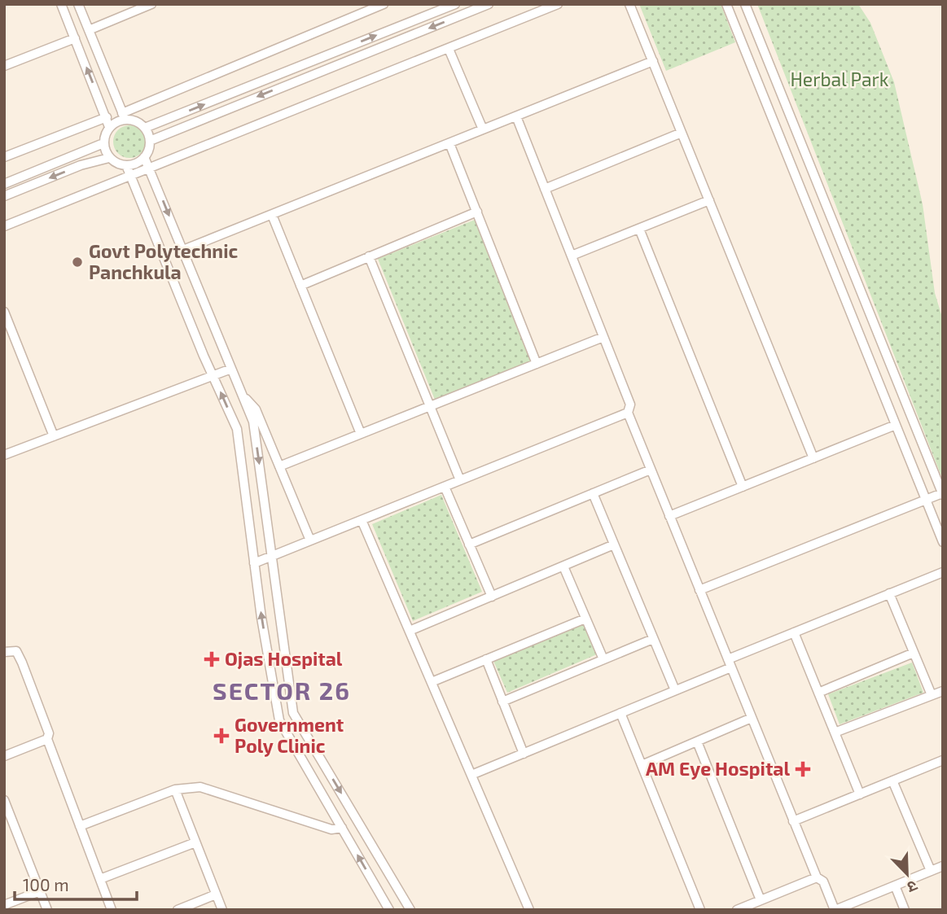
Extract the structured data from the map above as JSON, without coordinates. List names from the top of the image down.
{
  "districts": ["SECTOR 26"],
  "parks": ["Herbal Park"],
  "places": {
    "other": ["Govt Polytechnic Panchkula"],
    "health": ["Ojas Hospital", "Government Poly Clinic", "AM Eye Hospital"]
  },
  "scale_bar": "100 m",
  "north": "bottom right"
}
